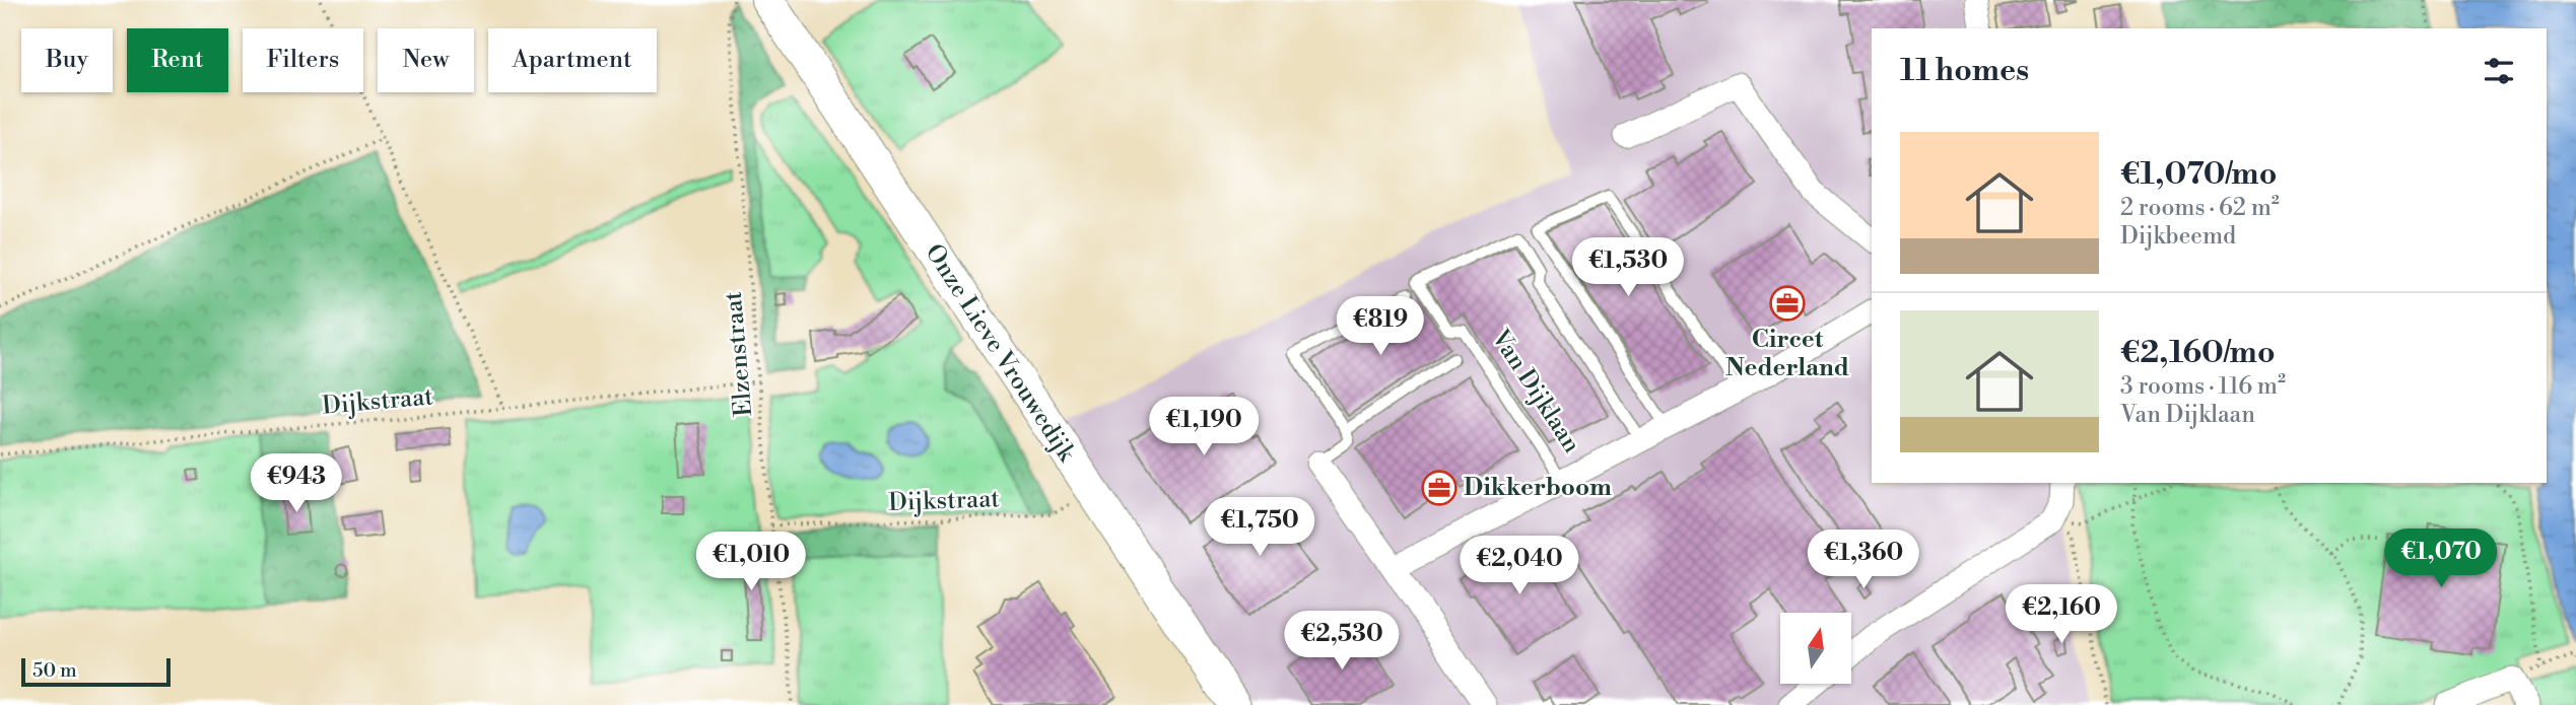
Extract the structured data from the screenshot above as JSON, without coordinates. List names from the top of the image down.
{
  "streets": {
    "main road": ["Onze Lieve Vrouwedijk"],
    "street": ["Van Dijklaan"],
    "path": ["Elzenstraat", "Dijkstraat"]
  },
  "crossings": [
    ["Onze Lieve Vrouwedijk", "Dijkstraat"],
    ["Elzenstraat", "Dijkstraat"]
  ],
  "places": {
    "office": ["Circet Nederland", "Dikkerboom"]
  },
  "scale_bar": "50 m",
  "north": "top",
  "page": {
    "chip": [
      "Buy",
      "Rent",
      "Filters",
      "New",
      "Apartment"
    ],
    "heading": "11 homes",
    "list": [
      {
        "name": "€1,070/mo",
        "note": "2 rooms · 62 m² · Dijkbeemd"
      },
      {
        "name": "€2,160/mo",
        "note": "3 rooms · 116 m² · Van Dijklaan"
      }
    ],
    "price": [
      "€1,530",
      "€819",
      "€1,190",
      "€943",
      "€1,750",
      "€1,070",
      "€1,360",
      "€1,010",
      "€2,040",
      "€2,160",
      "€2,530"
    ],
    "scale": "50 m"
  }
}
